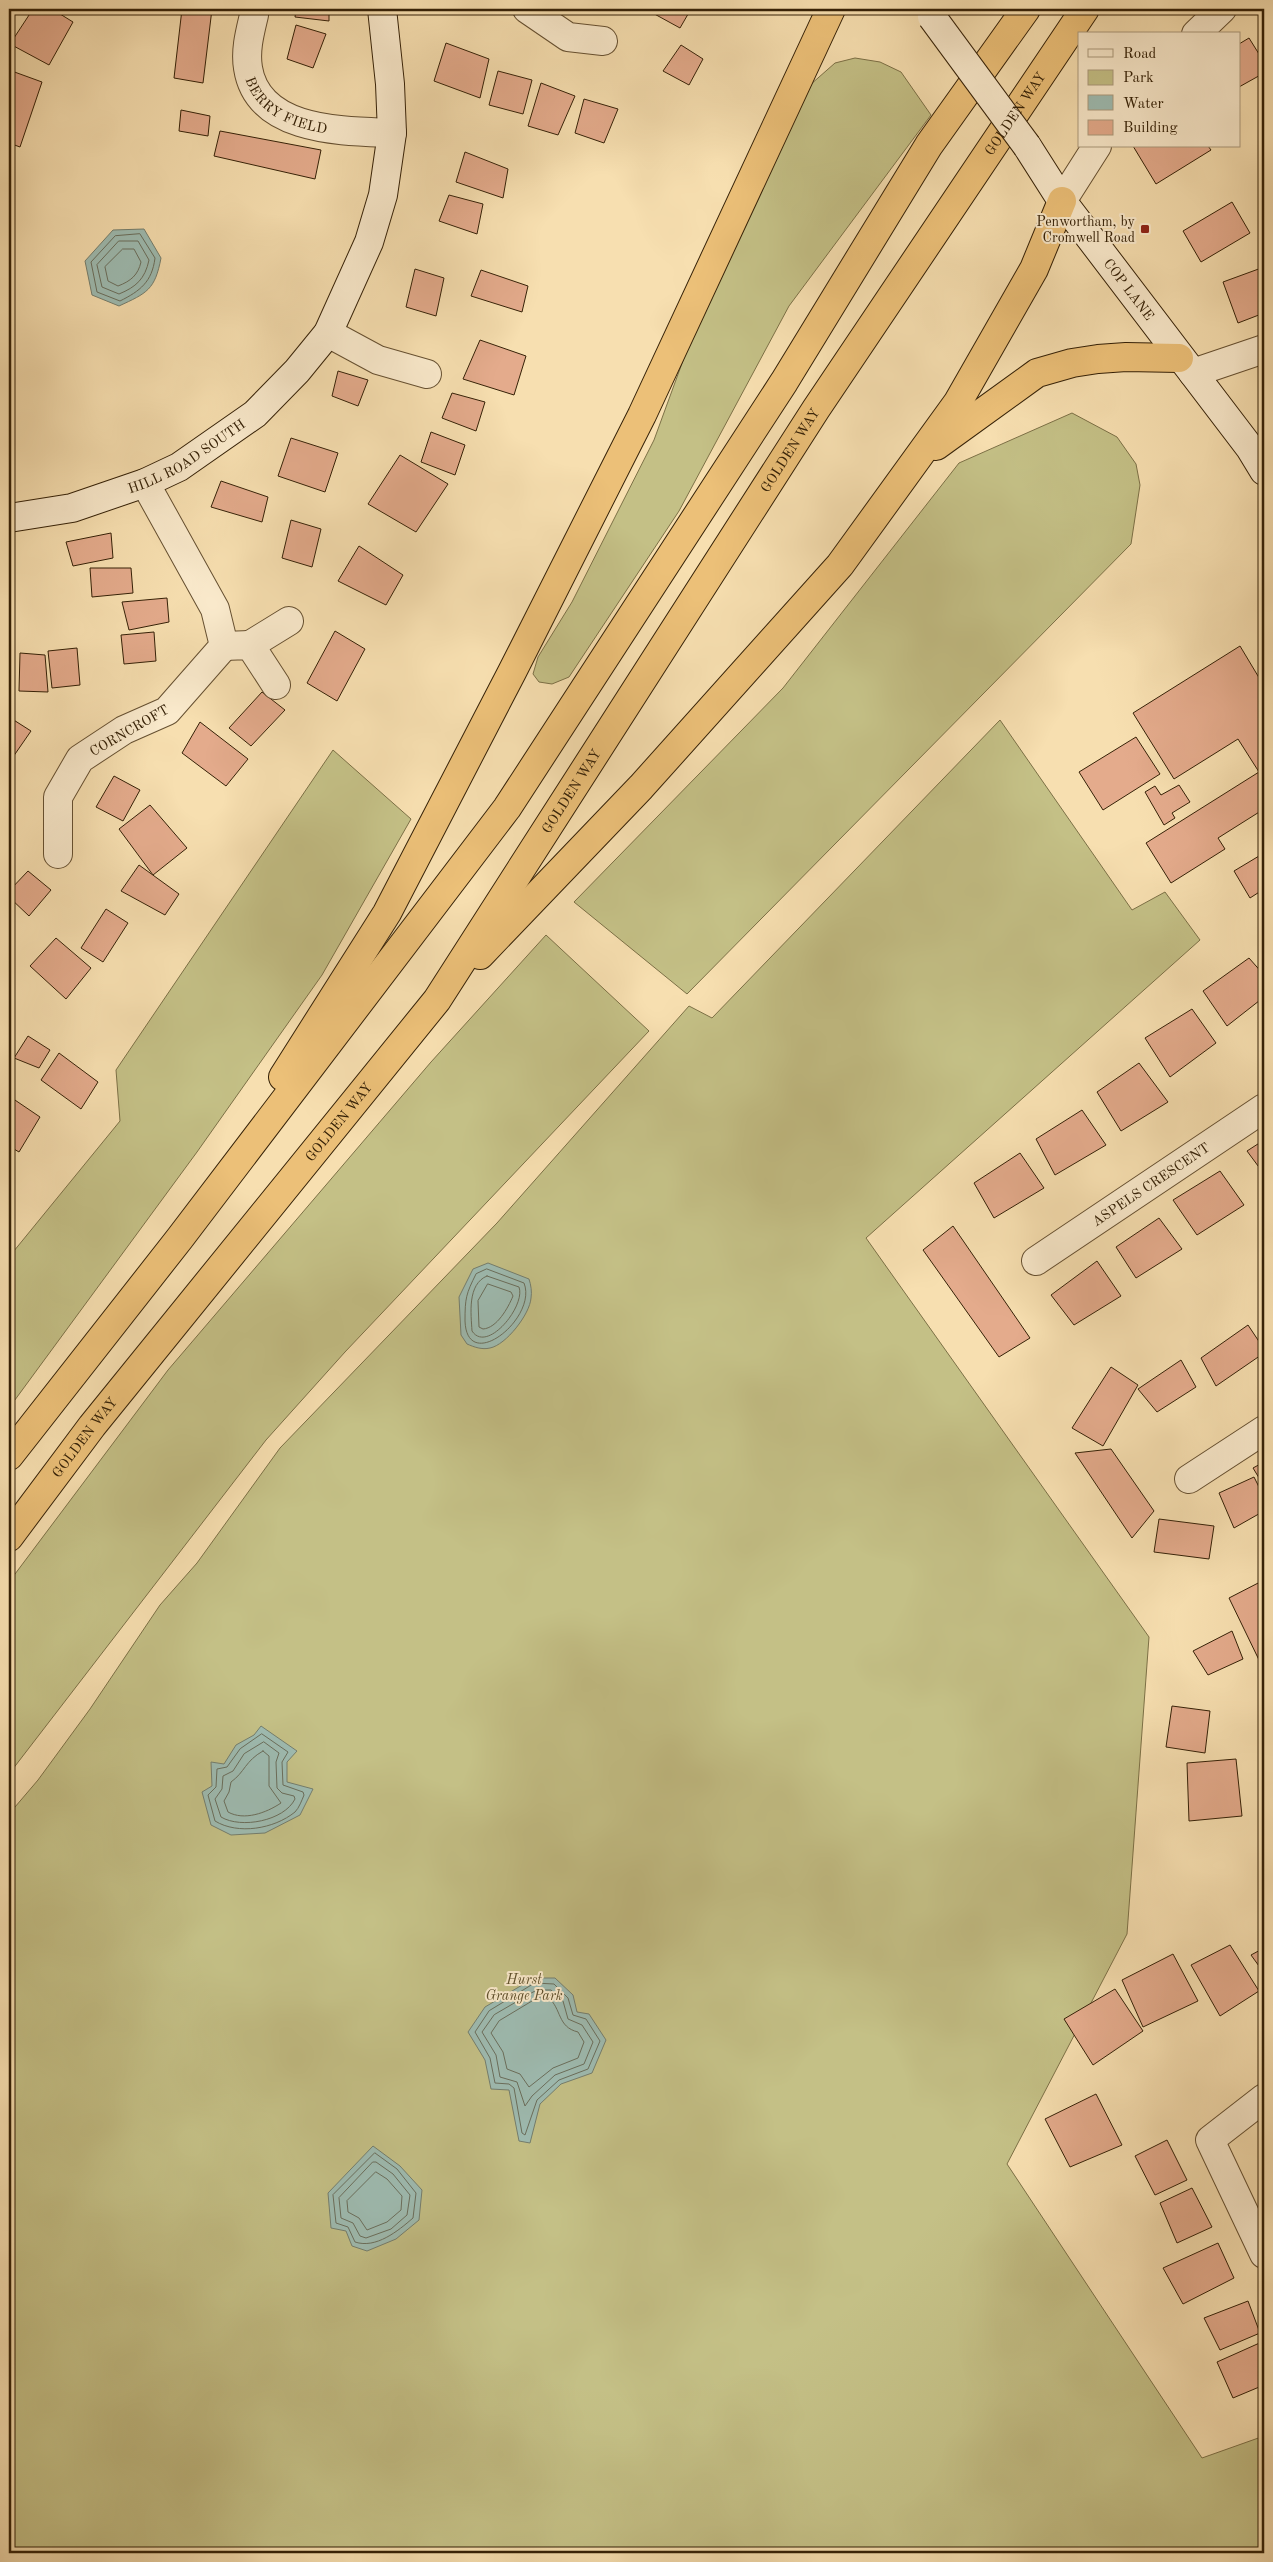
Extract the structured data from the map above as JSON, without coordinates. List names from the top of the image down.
{
  "streets": {
    "highway": ["GOLDEN WAY"],
    "street": [
      "BERRY FIELD",
      "COP LANE",
      "HILL ROAD SOUTH",
      "CORNCROFT",
      "ASPELS CRESCENT"
    ]
  },
  "crossings": [
    ["BERRY FIELD", "HILL ROAD SOUTH"]
  ],
  "parks": ["Hurst Grange Park"],
  "places": {
    "transit": ["Penwortham, by Cromwell Road"]
  },
  "legend": [
    "Road",
    "Park",
    "Water",
    "Building"
  ]
}
